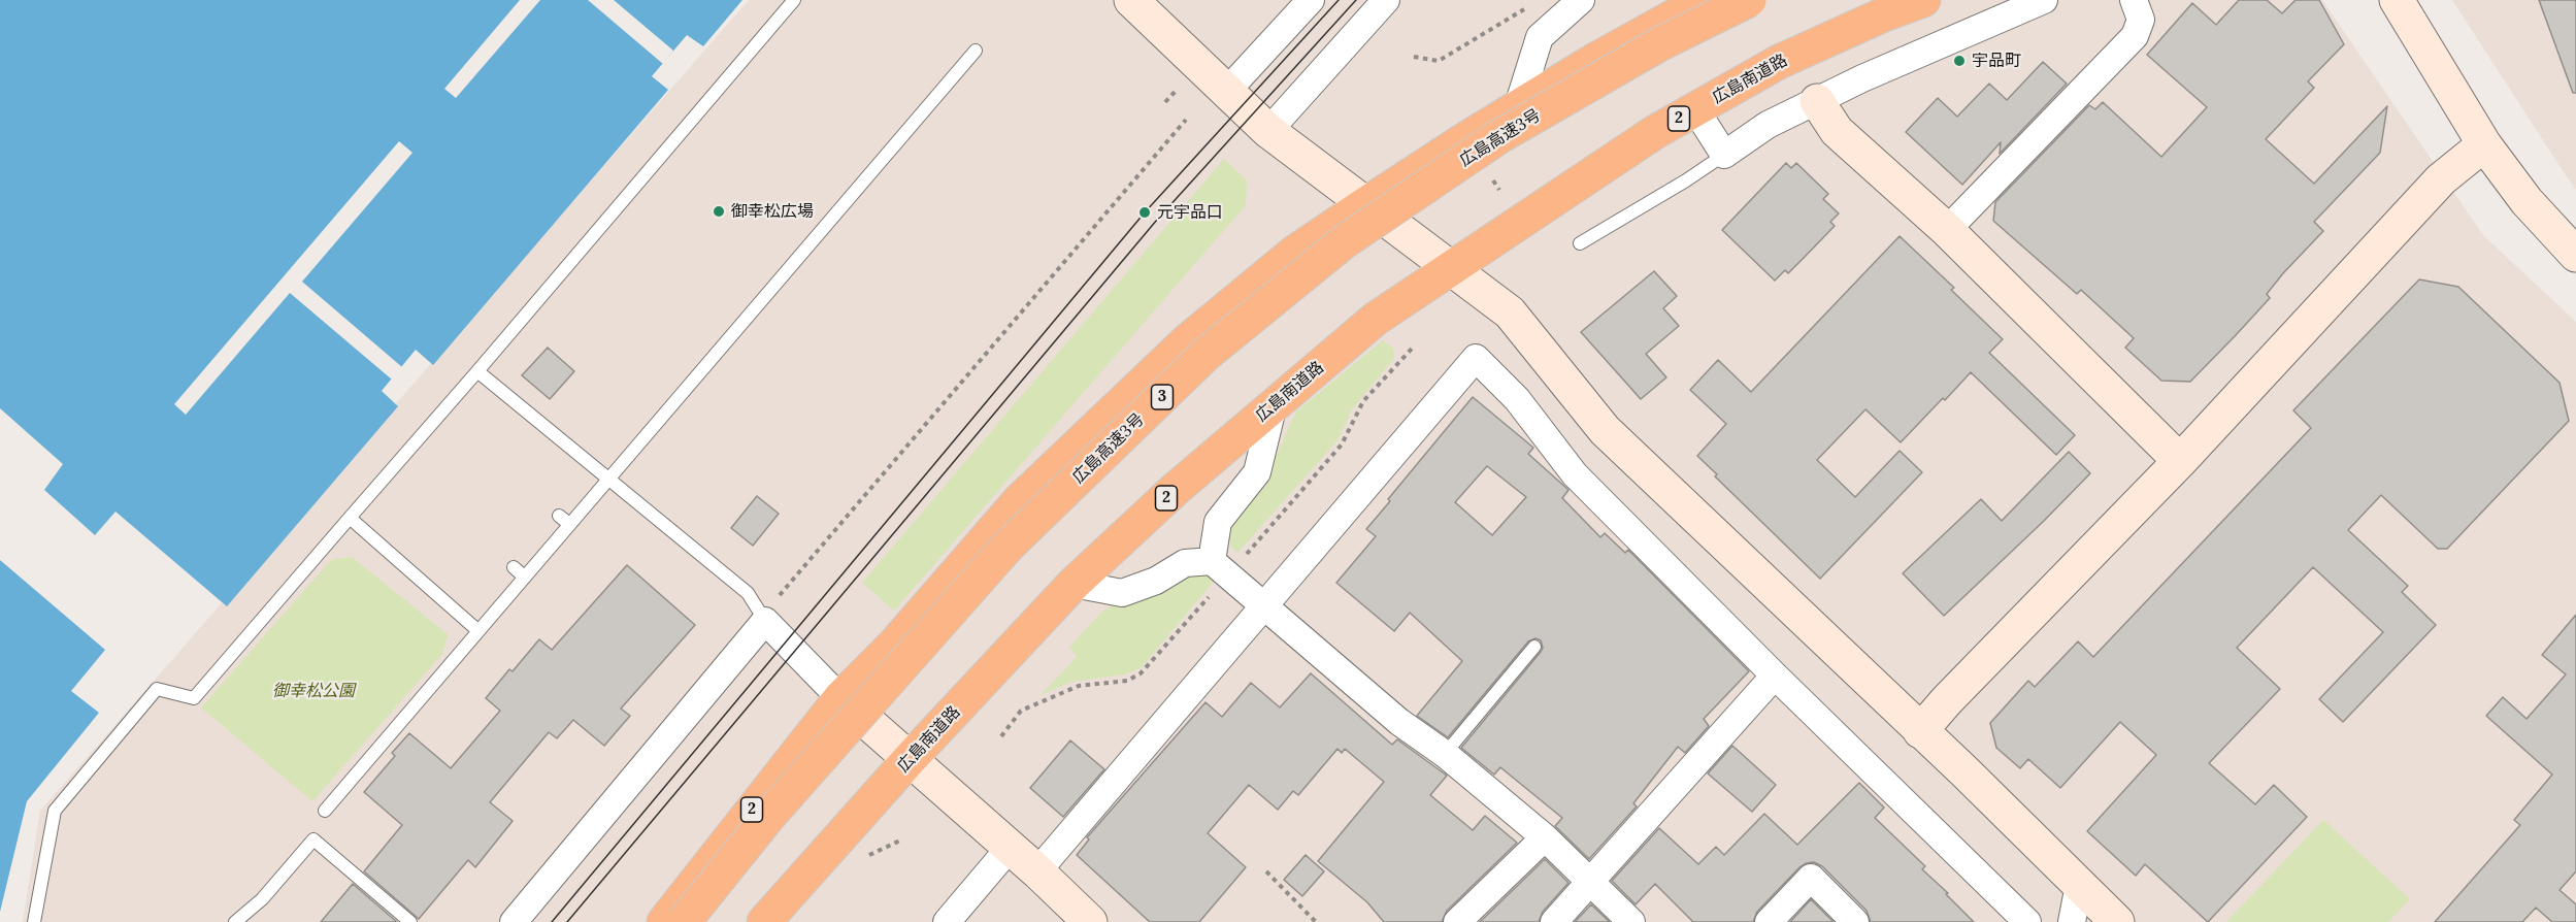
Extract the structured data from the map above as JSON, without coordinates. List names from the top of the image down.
{
  "streets": {
    "highway": [
      "広島南道路",
      "2",
      "広島高速3号",
      "3"
    ]
  },
  "parks": ["御幸松公園"],
  "places": ["宇品町", "御幸松広場", "元宇品口"]
}
